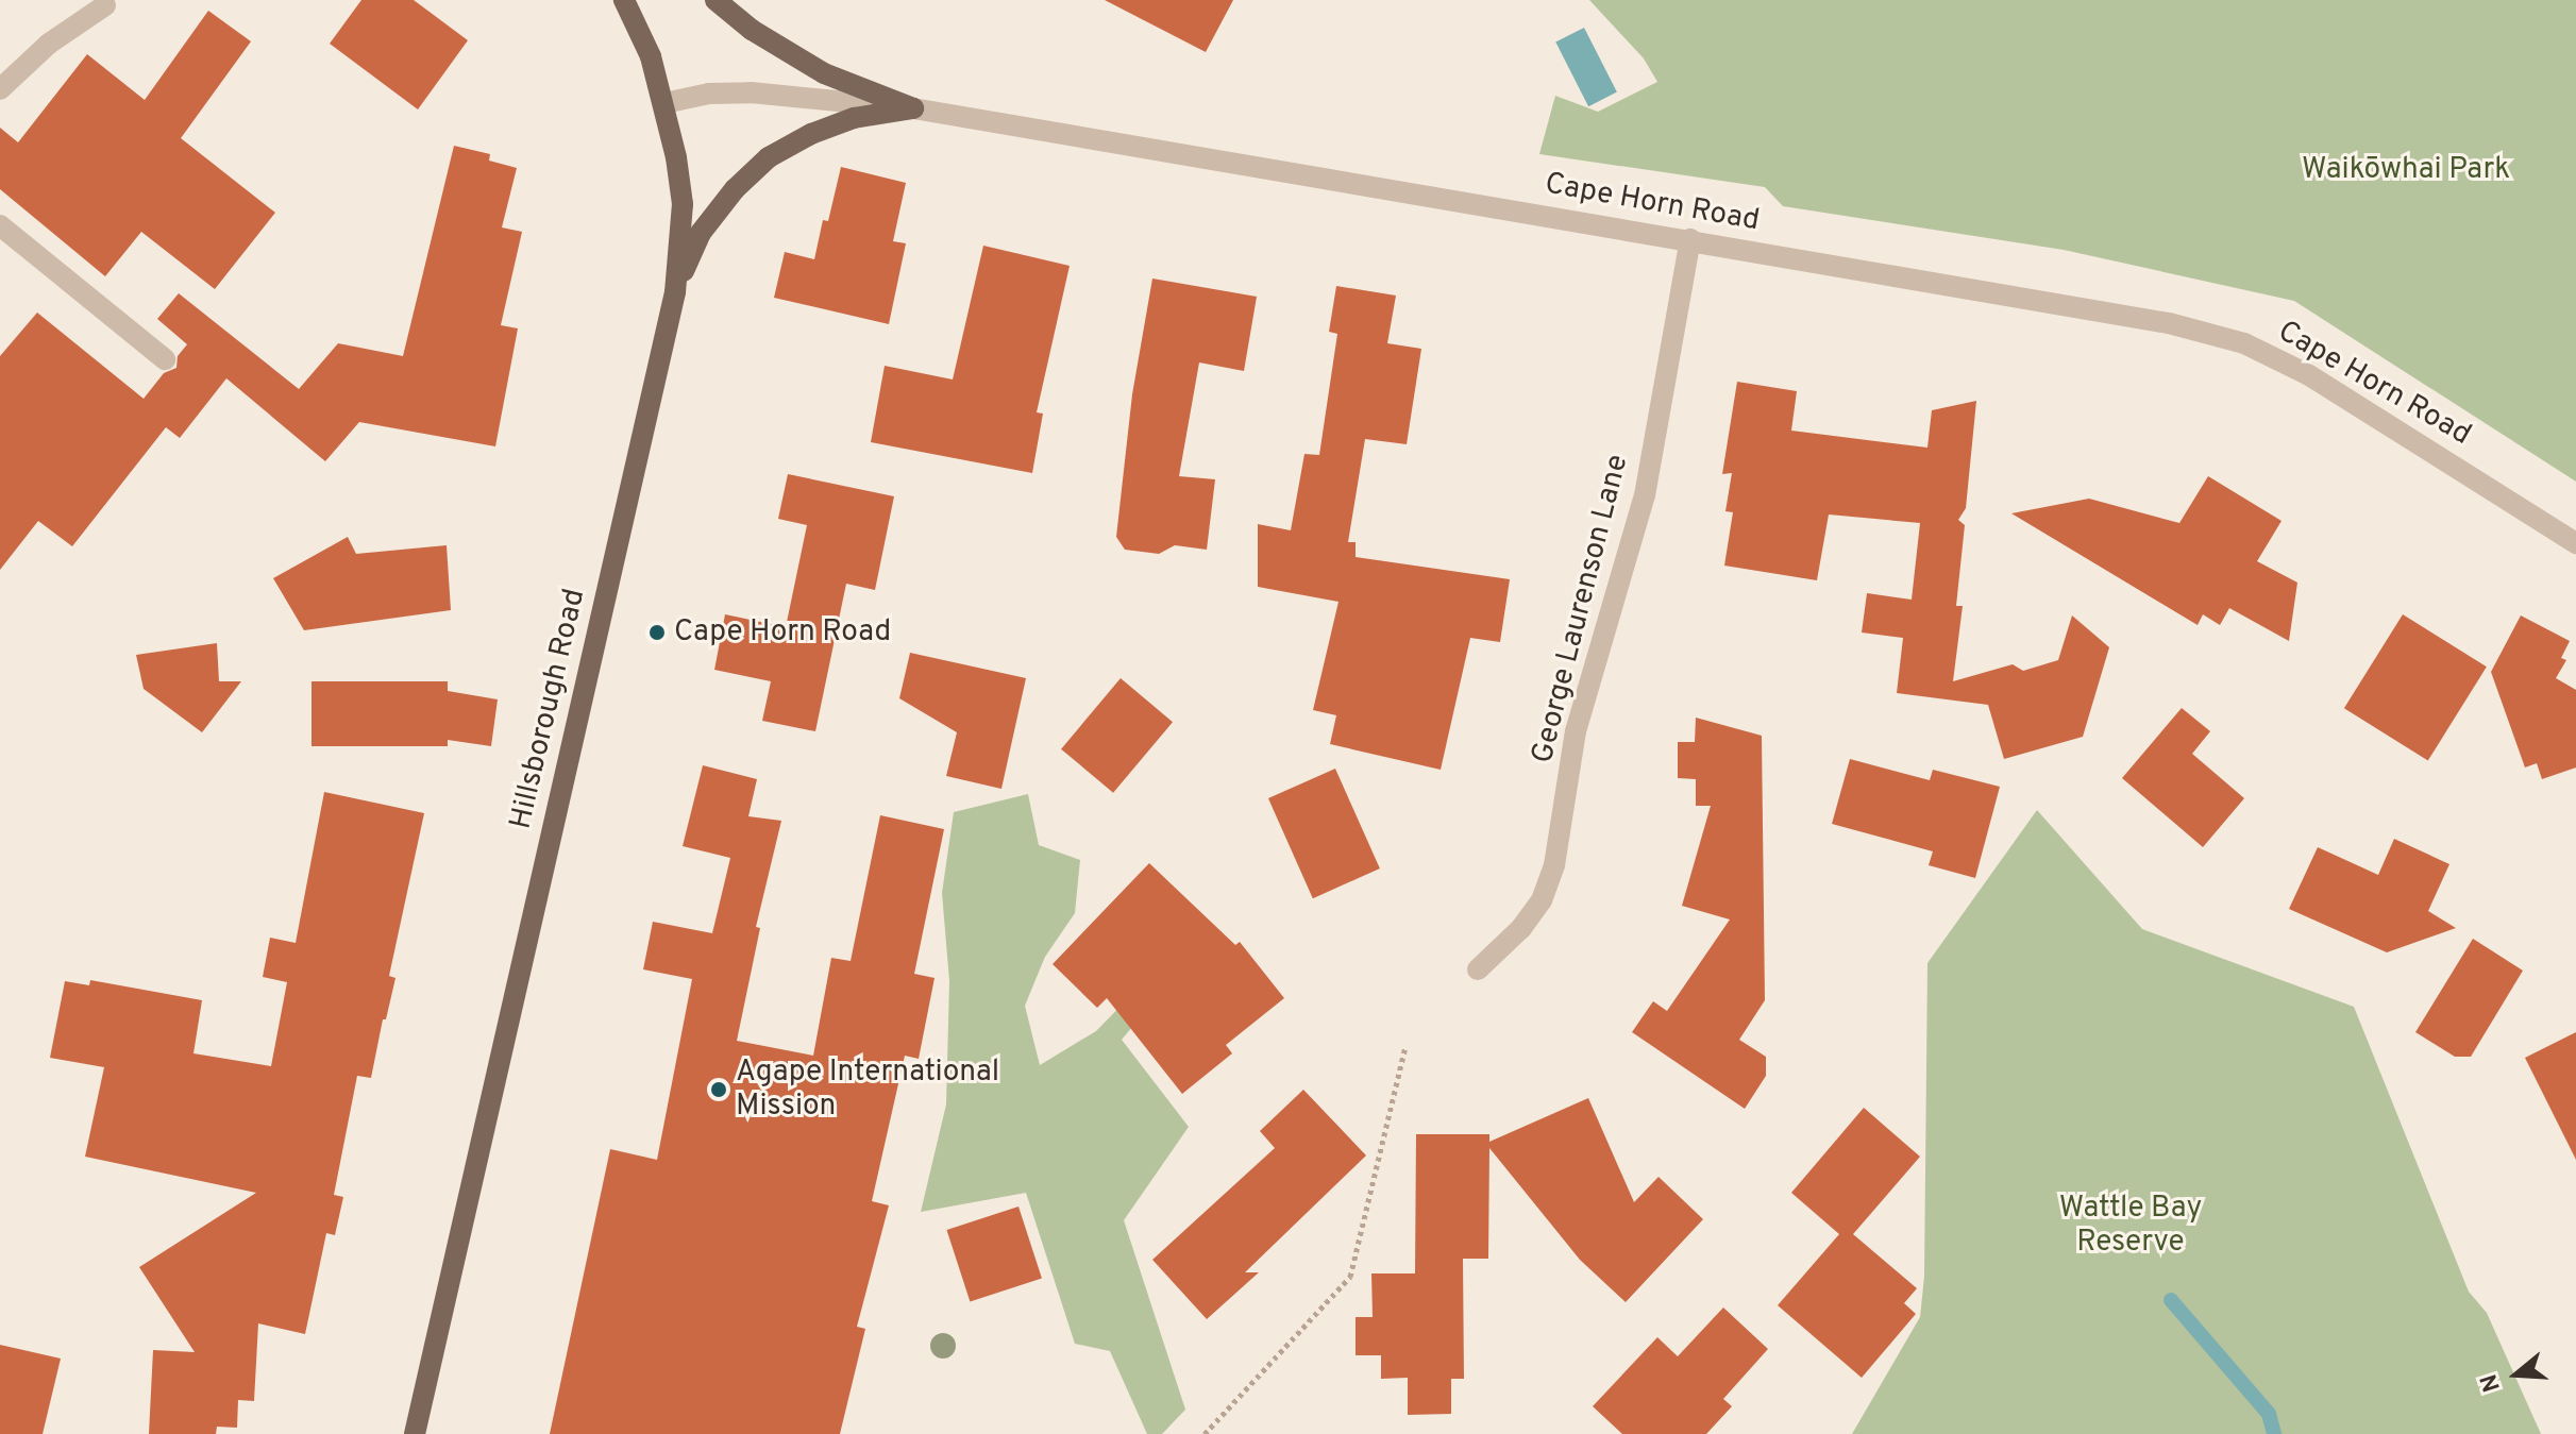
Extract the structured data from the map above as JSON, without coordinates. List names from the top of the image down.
{
  "streets": {
    "main road": ["Hillsborough Road"],
    "street": ["Cape Horn Road", "George Laurenson Lane"]
  },
  "crossings": [
    ["Cape Horn Road", "George Laurenson Lane"],
    ["Cape Horn Road", "Hillsborough Road"]
  ],
  "parks": ["Waikōwhai Park", "Wattle Bay Reserve"],
  "places": ["Cape Horn Road", "Agape International Mission"],
  "north": "left"
}
